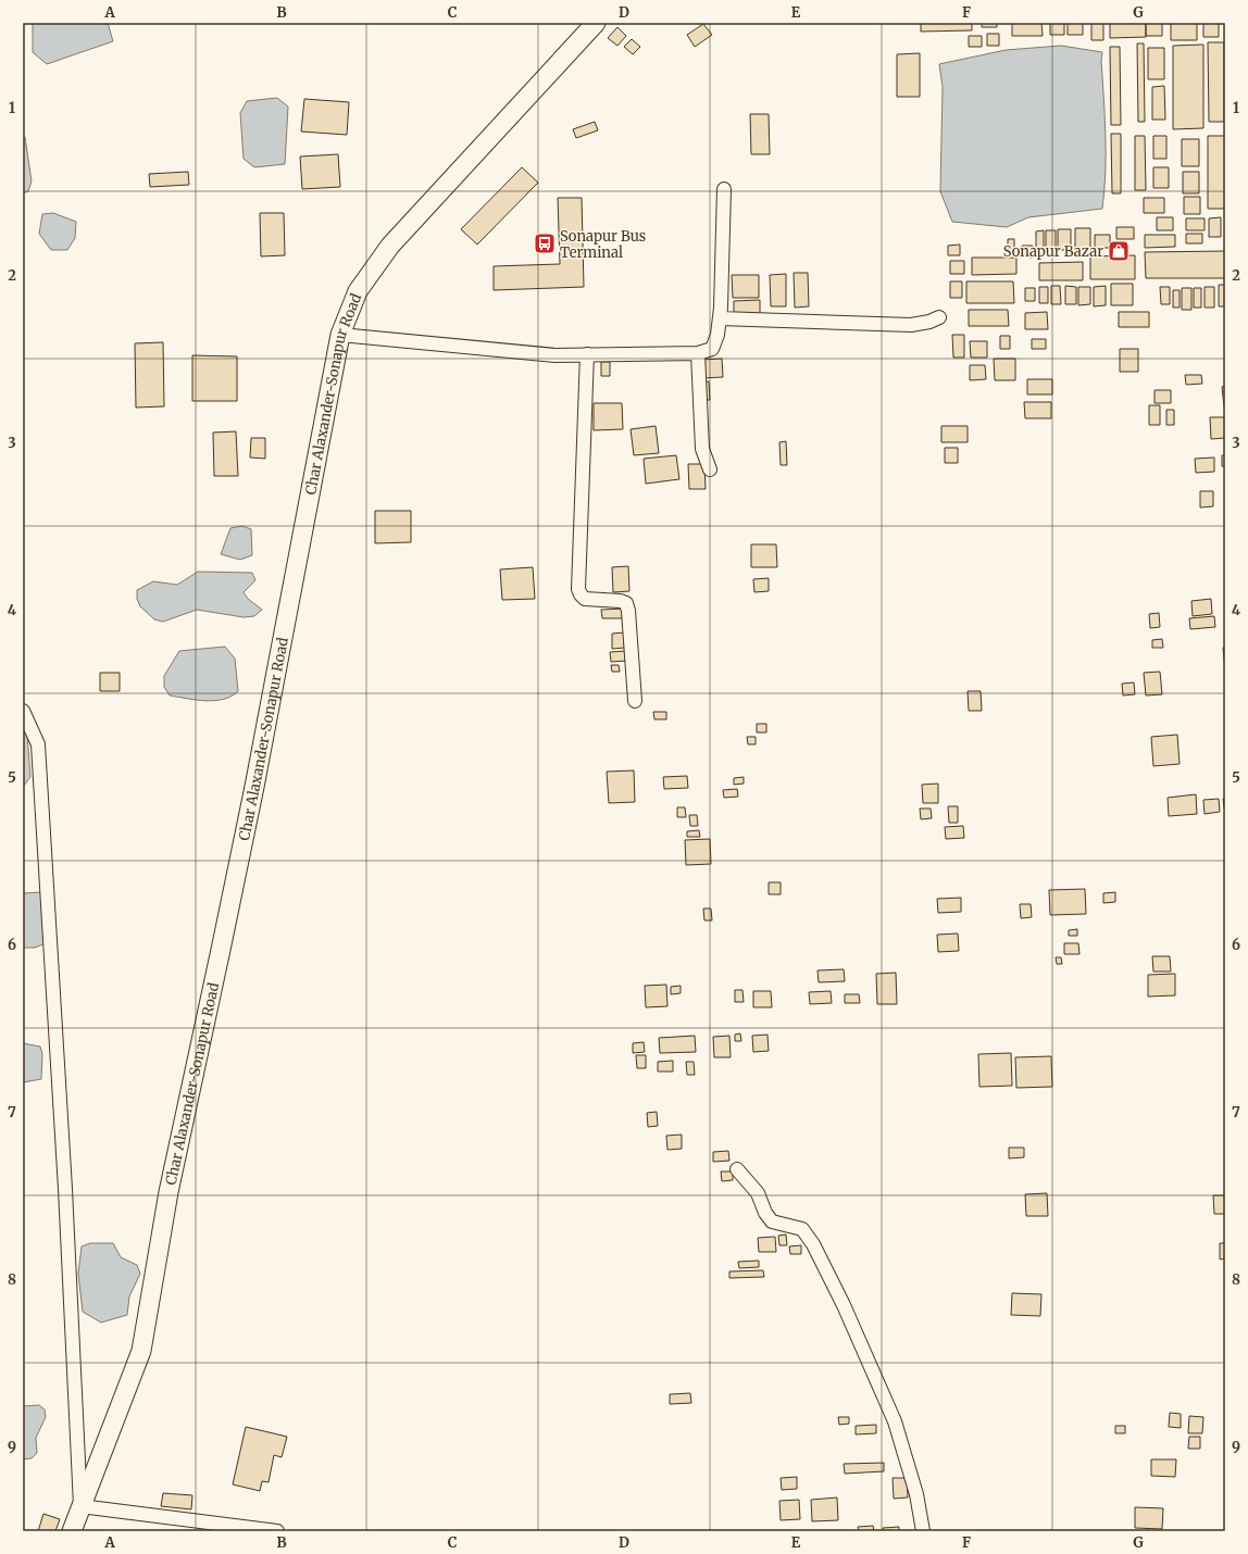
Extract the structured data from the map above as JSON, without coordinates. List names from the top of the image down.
{
  "streets": {
    "main road": ["Char Alaxander-Sonapur Road"]
  },
  "places": {
    "bus stop": ["Sonapur Bus Terminal"],
    "shop": ["Sonapur Bazar"]
  },
  "grid": {
    "columns": [
      "A",
      "B",
      "C",
      "D",
      "E",
      "F",
      "G"
    ],
    "rows": [
      "1",
      "2",
      "3",
      "4",
      "5",
      "6",
      "7",
      "8",
      "9"
    ]
  }
}
